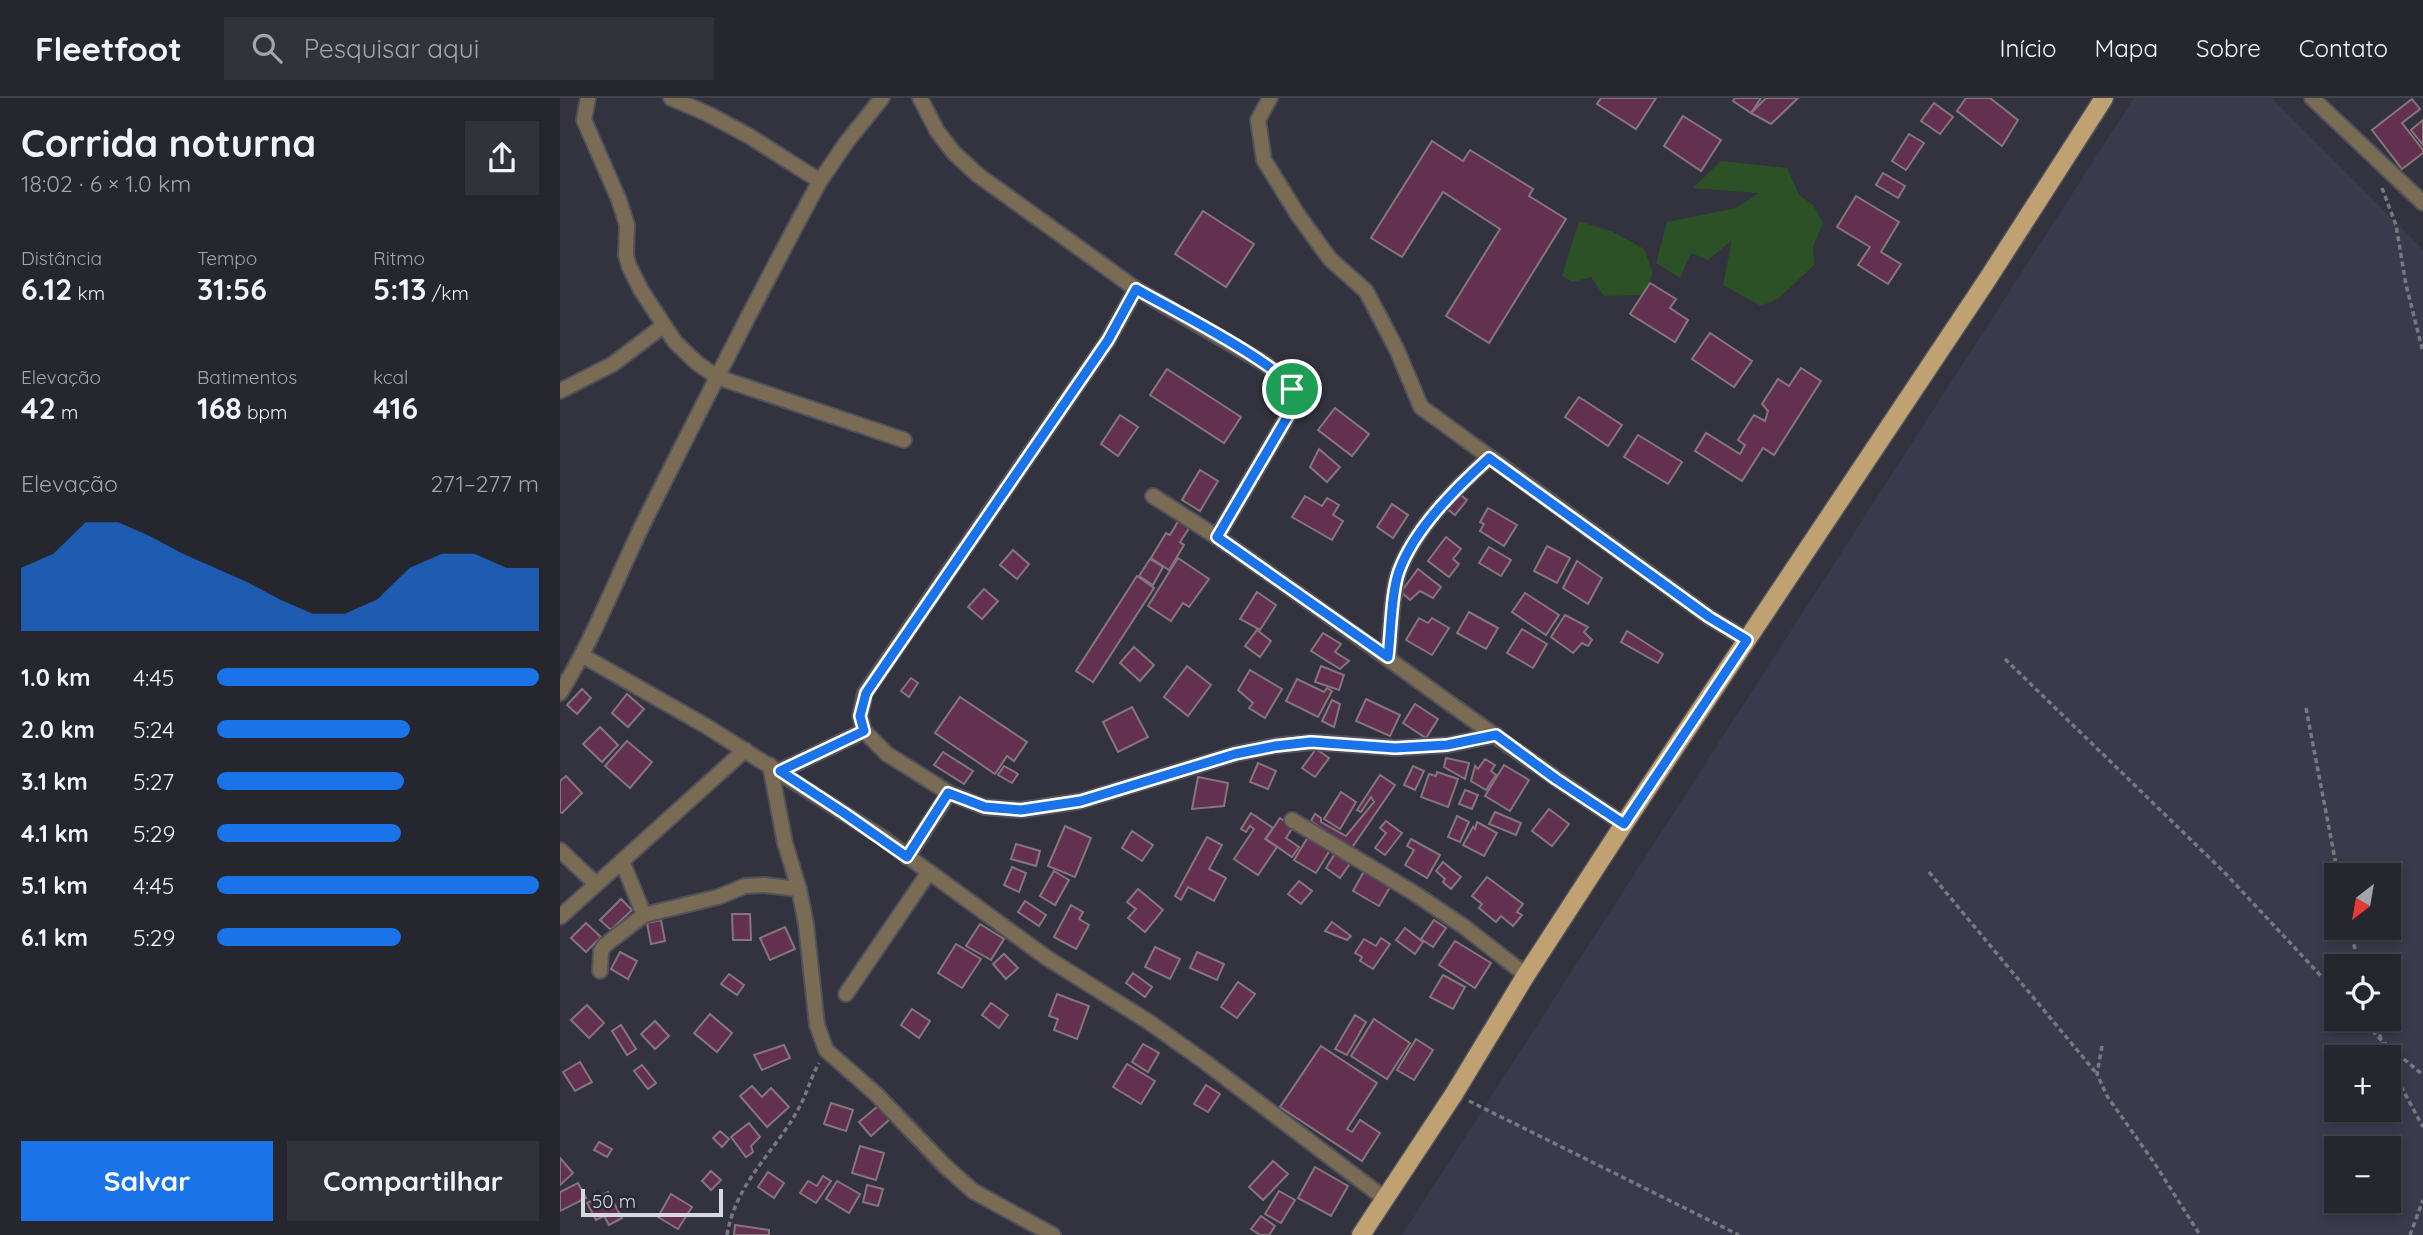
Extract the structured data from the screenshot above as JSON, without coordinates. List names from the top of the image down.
{
  "scale_bar": "50 m",
  "north": "bottom left",
  "page": {
    "header": "Fleetfoot",
    "search": "Pesquisar aqui",
    "nav": [
      "Início",
      "Mapa",
      "Sobre",
      "Contato"
    ],
    "heading": ["Corrida noturna", "18:02 · 6 × 1.0 km"],
    "stats": [
      ["Distância", "6.12 km"],
      ["Tempo", "31:56"],
      ["Ritmo", "5:13 /km"],
      ["Elevação", "42 m"],
      ["Batimentos", "168 bpm"],
      ["kcal", "416"]
    ],
    "chart": ["Elevação", "271–277 m"],
    "list": [
      {
        "name": "1.0 km",
        "note": "4:45"
      },
      {
        "name": "2.0 km",
        "note": "5:24"
      },
      {
        "name": "3.1 km",
        "note": "5:27"
      },
      {
        "name": "4.1 km",
        "note": "5:29"
      },
      {
        "name": "5.1 km",
        "note": "4:45"
      },
      {
        "name": "6.1 km",
        "note": "5:29"
      }
    ],
    "map_buttons": ["+", "−"],
    "buttons": ["Salvar", "Compartilhar"],
    "scale": "50 m"
  }
}
